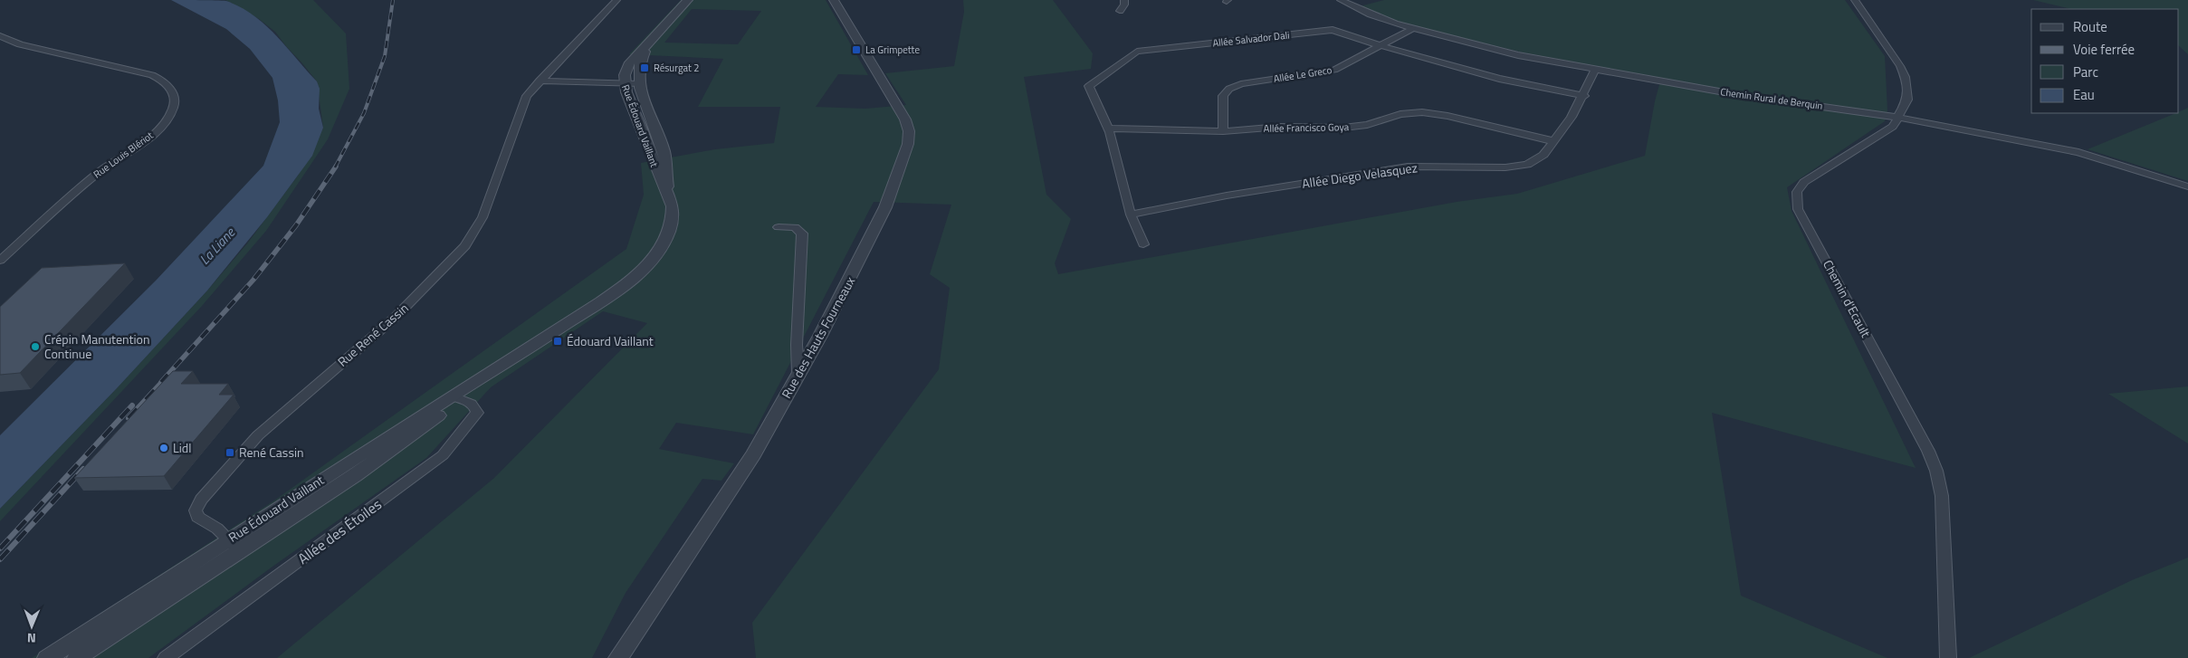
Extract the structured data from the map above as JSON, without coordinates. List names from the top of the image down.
{
  "streets": {
    "street": [
      "Allée Salvador Dali",
      "Allée Le Greco",
      "Chemin Rural de Berquin",
      "Rue Édouard Vaillant",
      "Allée Francisco Goya",
      "Rue Louis Blériot",
      "Allée Diego Velasquez",
      "Chemin d'Ecault",
      "Rue René Cassin",
      "Rue des Hauts Fourneaux",
      "Allée des Étoiles"
    ]
  },
  "crossings": [
    ["Allée Salvador Dali", "Allée Le Greco"],
    ["Allée Salvador Dali", "Allée Francisco Goya"],
    ["Allée Salvador Dali", "Allée Diego Velasquez"],
    ["Allée Le Greco", "Chemin Rural de Berquin"],
    ["Allée Le Greco", "Allée Francisco Goya"],
    ["Chemin Rural de Berquin", "Allée Diego Velasquez"],
    ["Chemin Rural de Berquin", "Chemin d'Ecault"],
    ["Rue Édouard Vaillant", "Rue René Cassin"],
    ["Rue Édouard Vaillant", "Allée des Étoiles"],
    ["Allée Francisco Goya", "Allée Diego Velasquez"]
  ],
  "water": ["La Liane"],
  "places": {
    "transit": [
      "La Grimpette",
      "Résurgat 2",
      "Édouard Vaillant",
      "René Cassin"
    ],
    "other": ["Crépin Manutention Continue", "Lidl"]
  },
  "legend": [
    "Route",
    "Voie ferrée",
    "Parc",
    "Eau"
  ],
  "north": "bottom"
}
